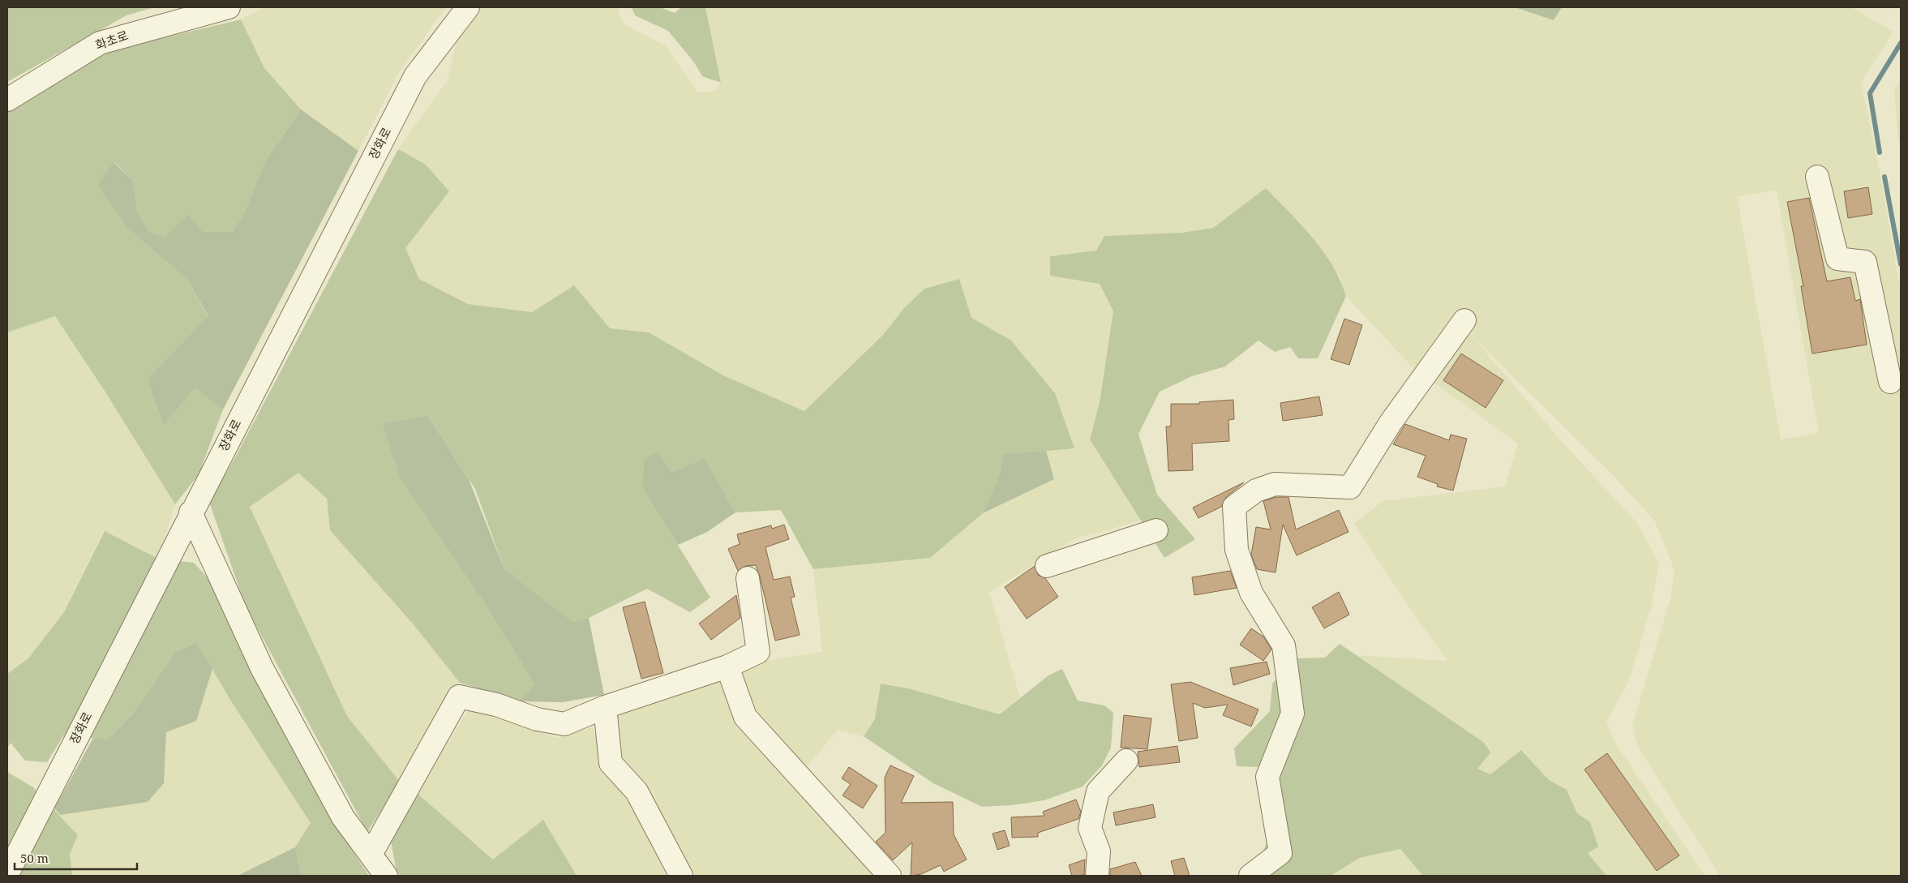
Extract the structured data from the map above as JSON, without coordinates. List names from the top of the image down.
{
  "streets": {
    "street": ["화초로", "장화로"]
  },
  "scale_bar": "50 m"
}
